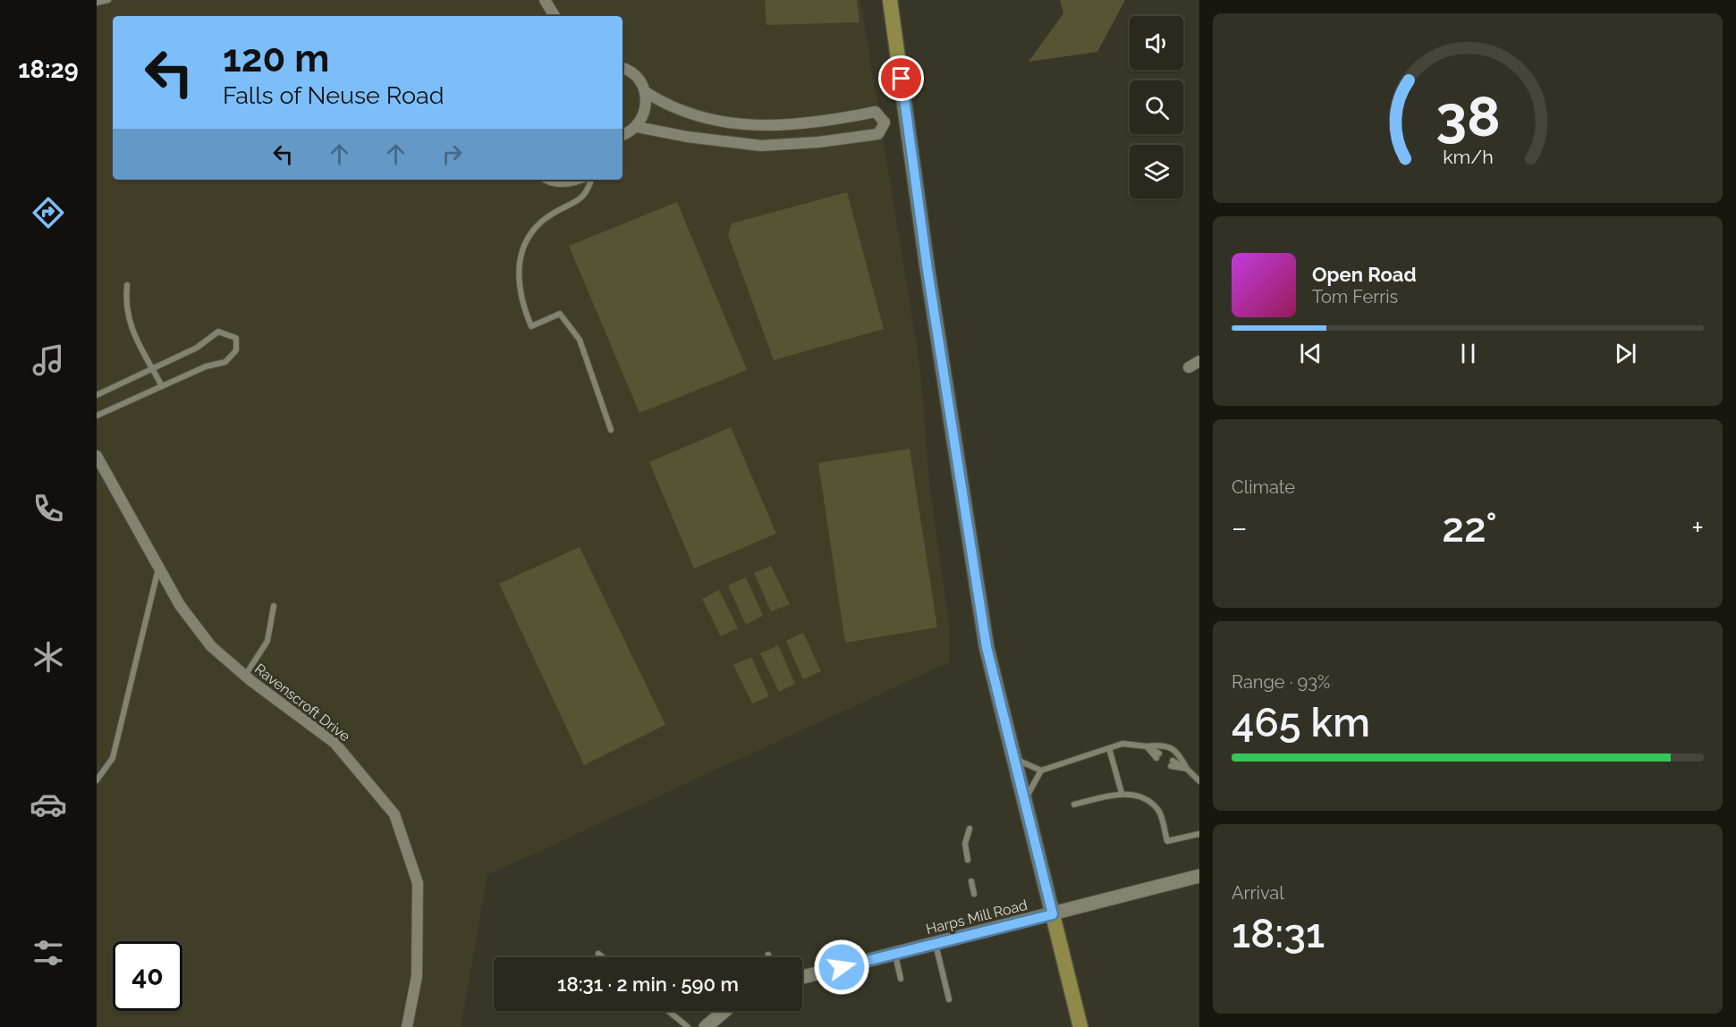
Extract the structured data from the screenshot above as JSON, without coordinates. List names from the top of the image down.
{
  "streets": {
    "street": ["Ravenscroft Drive", "Harps Mill Road"]
  },
  "page": {
    "tabs": "18:29",
    "turn": ["120 m", "Falls of Neuse Road"],
    "song": ["Open Road", "Tom Ferris"],
    "tile": [
      "Climate",
      ["Range · 93%", "465 km"],
      ["Arrival", "18:31"]
    ],
    "heat": ["−", "22°", "+"],
    "limit": "40",
    "trip": "18:31 · 2 min · 590 m",
    "gauge": ["38", "km/h"]
  }
}
